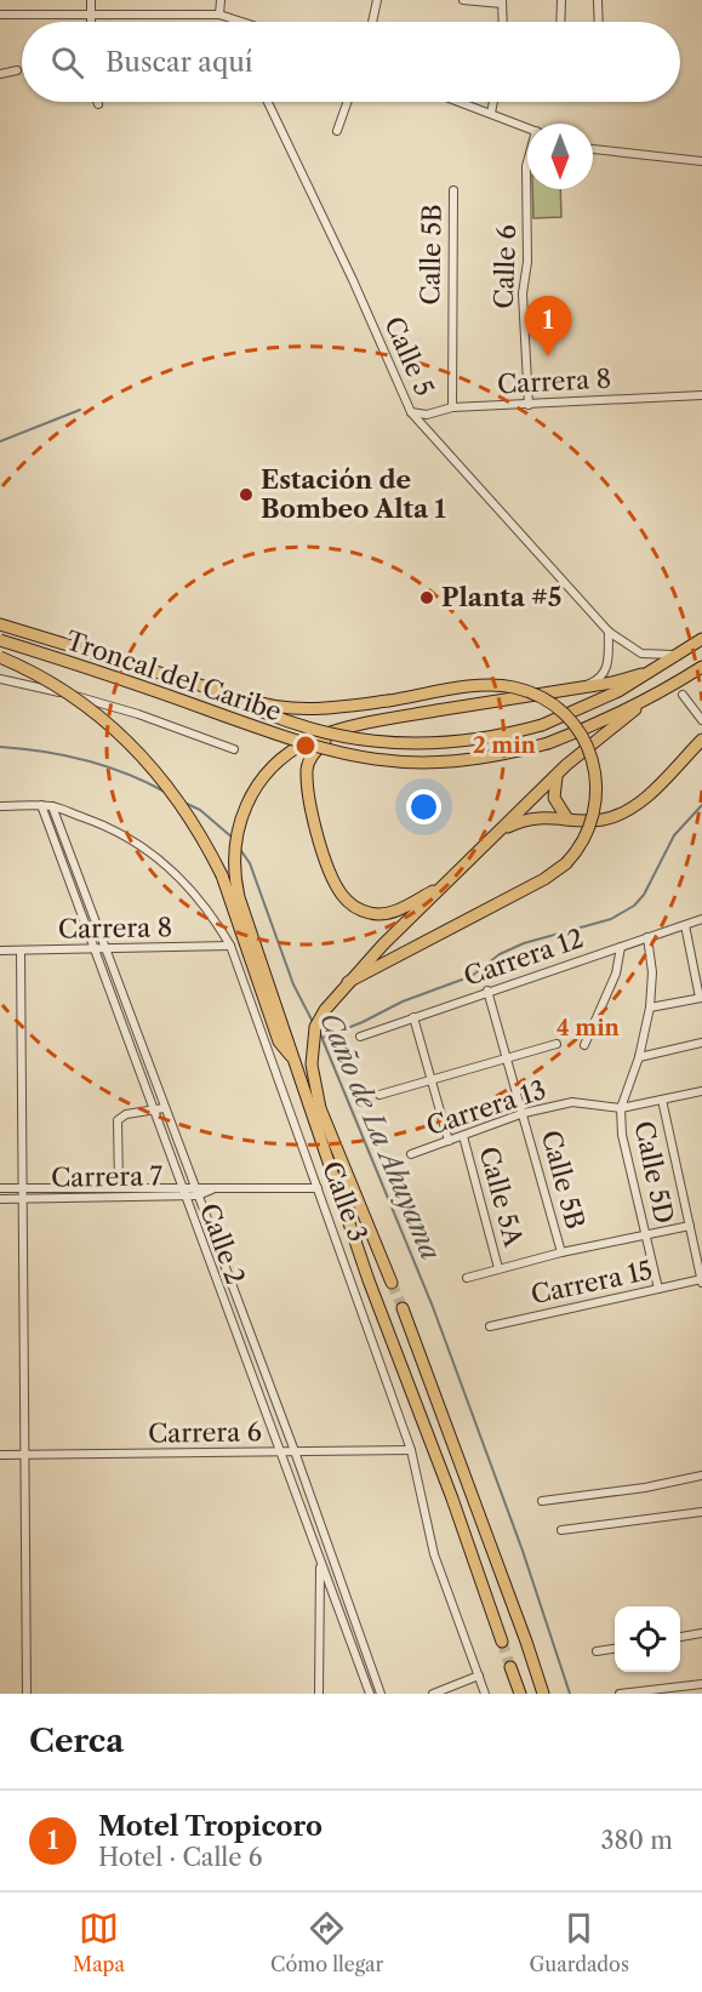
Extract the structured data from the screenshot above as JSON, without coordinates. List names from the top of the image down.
{
  "streets": {
    "main road": ["Troncal del Caribe"],
    "street": [
      "Calle 5B",
      "Calle 6",
      "Calle 5",
      "Carrera 8",
      "Carrera 12",
      "Carrera 13",
      "Calle 5D",
      "Carrera 7",
      "Calle 5A",
      "Calle 3",
      "Calle 2",
      "Carrera 15",
      "Carrera 6"
    ]
  },
  "crossings": [
    ["Calle 5B", "Carrera 8"],
    ["Calle 5B", "Carrera 12"],
    ["Calle 5B", "Carrera 13"],
    ["Calle 6", "Carrera 8"],
    ["Calle 5", "Carrera 8"],
    ["Calle 5", "Troncal del Caribe"],
    ["Carrera 8", "Calle 3"],
    ["Carrera 8", "Calle 2"],
    ["Carrera 12", "Calle 5D"],
    ["Carrera 13", "Calle 5D"],
    ["Carrera 13", "Calle 5A"],
    ["Calle 5D", "Carrera 15"],
    ["Carrera 7", "Calle 3"],
    ["Carrera 7", "Calle 2"],
    ["Calle 3", "Calle 2"],
    ["Calle 3", "Carrera 6"],
    ["Calle 2", "Carrera 6"]
  ],
  "water": ["Caño de La Ahuyama"],
  "places": ["Estación de Bombeo Alta 1", "Planta #5"],
  "north": "bottom",
  "page": {
    "search": "Buscar aquí",
    "pins": "1",
    "heading": "Cerca",
    "list": [
      {
        "mark": "1",
        "name": "Motel Tropicoro",
        "note": "Hotel · Calle 6",
        "value": "380 m"
      }
    ],
    "nav": ["Mapa", "Cómo llegar", "Guardados"]
  },
  "rings": ["2 min", "4 min"]
}
